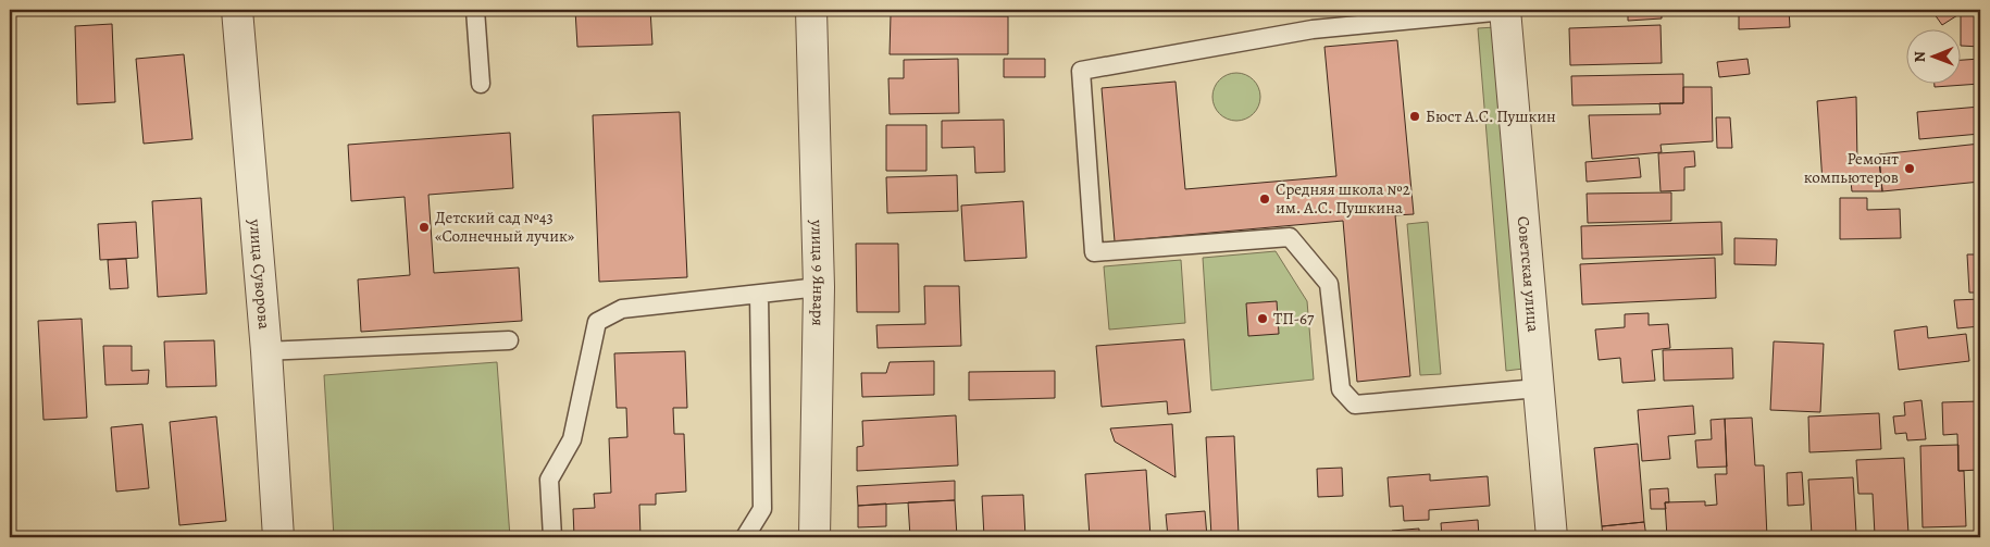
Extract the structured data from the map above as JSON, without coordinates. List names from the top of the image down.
{
  "streets": {
    "street": ["улица Суворова", "улица 9 Января", "Советская улица"]
  },
  "places": [
    "Бюст А.С. Пушкин",
    "Ремонт компьютеров",
    "Средняя школа №2 им. А.С. Пушкина",
    "Детский сад №43 «Солнечный лучик»",
    "ТП-67"
  ],
  "north": "left"
}
